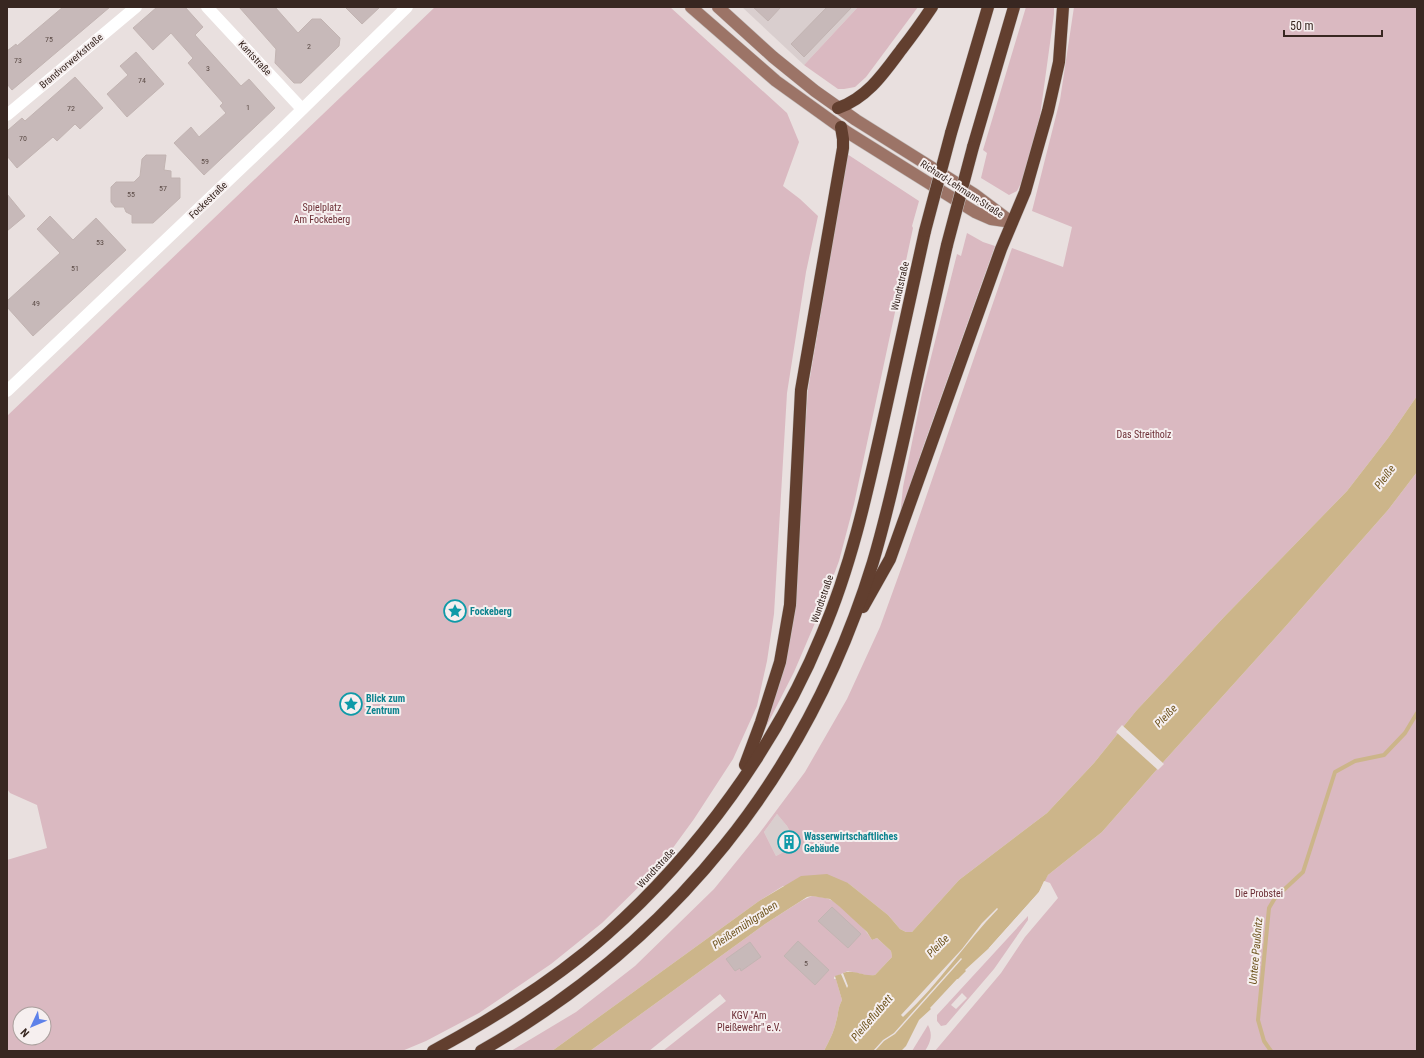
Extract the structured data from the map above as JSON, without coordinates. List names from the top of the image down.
{
  "streets": {
    "highway": ["Wundtstraße"],
    "main road": ["Richard-Lehmann-Straße"],
    "street": ["Kantstraße", "Brandvorwerkstraße", "Fockestraße"]
  },
  "crossings": [
    ["Kantstraße", "Fockestraße"]
  ],
  "water": [
    "Pleiße",
    "Pleißemühlgraben",
    "Untere Paußnitz",
    "Pleißeflutbett"
  ],
  "parks": [
    "Spielplatz Am Fockeberg",
    "Das Streitholz",
    "Die Probstei",
    "KGV \"Am Pleißewehr\" e.V."
  ],
  "places": {
    "place": ["Fockeberg", "Blick zum Zentrum"],
    "building": ["Wasserwirtschaftliches Gebäude"]
  },
  "house_numbers": [
    "75",
    "2",
    "73",
    "3",
    "74",
    "1",
    "72",
    "70",
    "59",
    "57",
    "55",
    "53",
    "51",
    "49",
    "5"
  ],
  "scale_bar": "50 m",
  "north": "bottom left"
}
